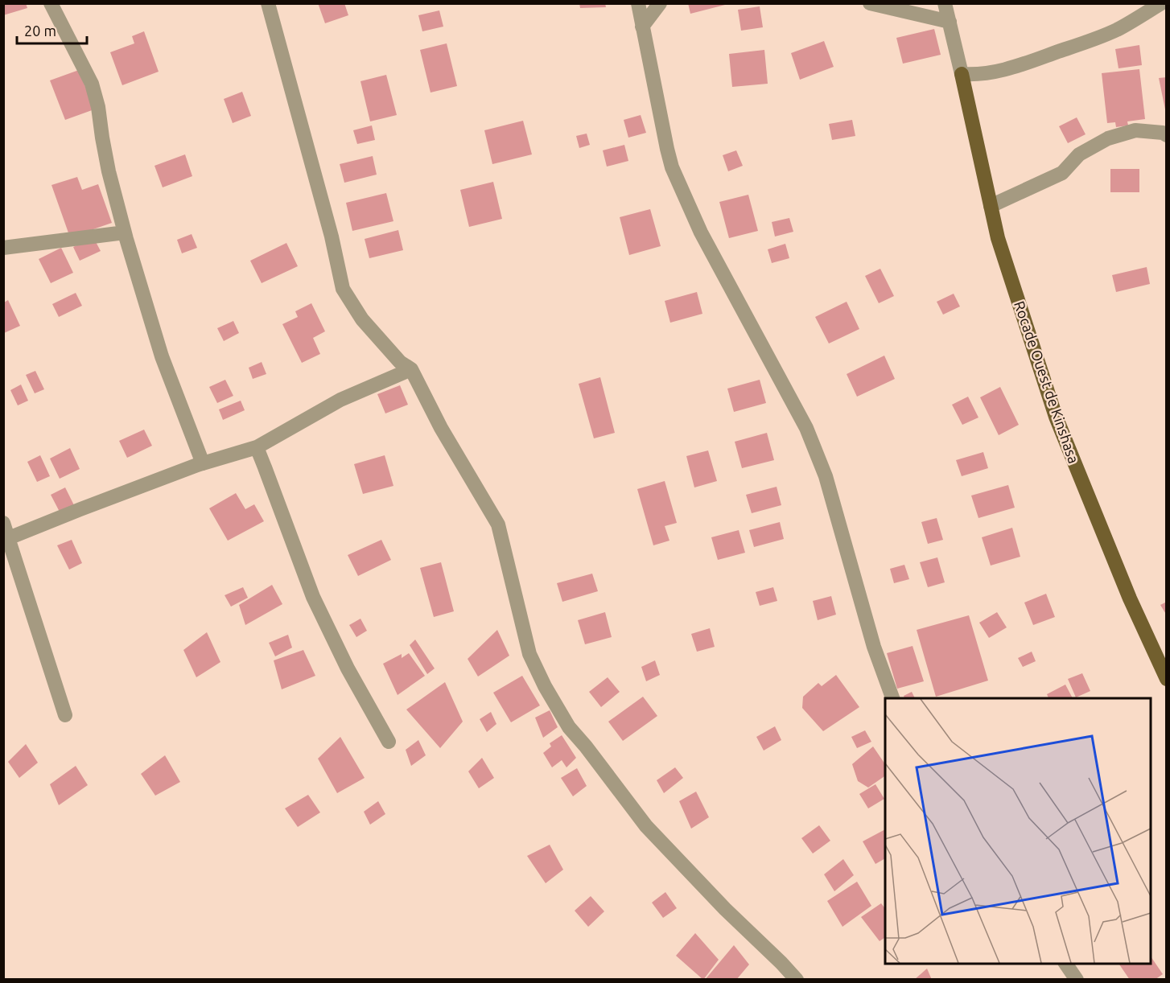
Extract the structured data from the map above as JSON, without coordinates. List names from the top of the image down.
{
  "streets": {
    "main road": ["Rocade Ouest de Kinshasa"]
  },
  "scale_bar": "20 m"
}
